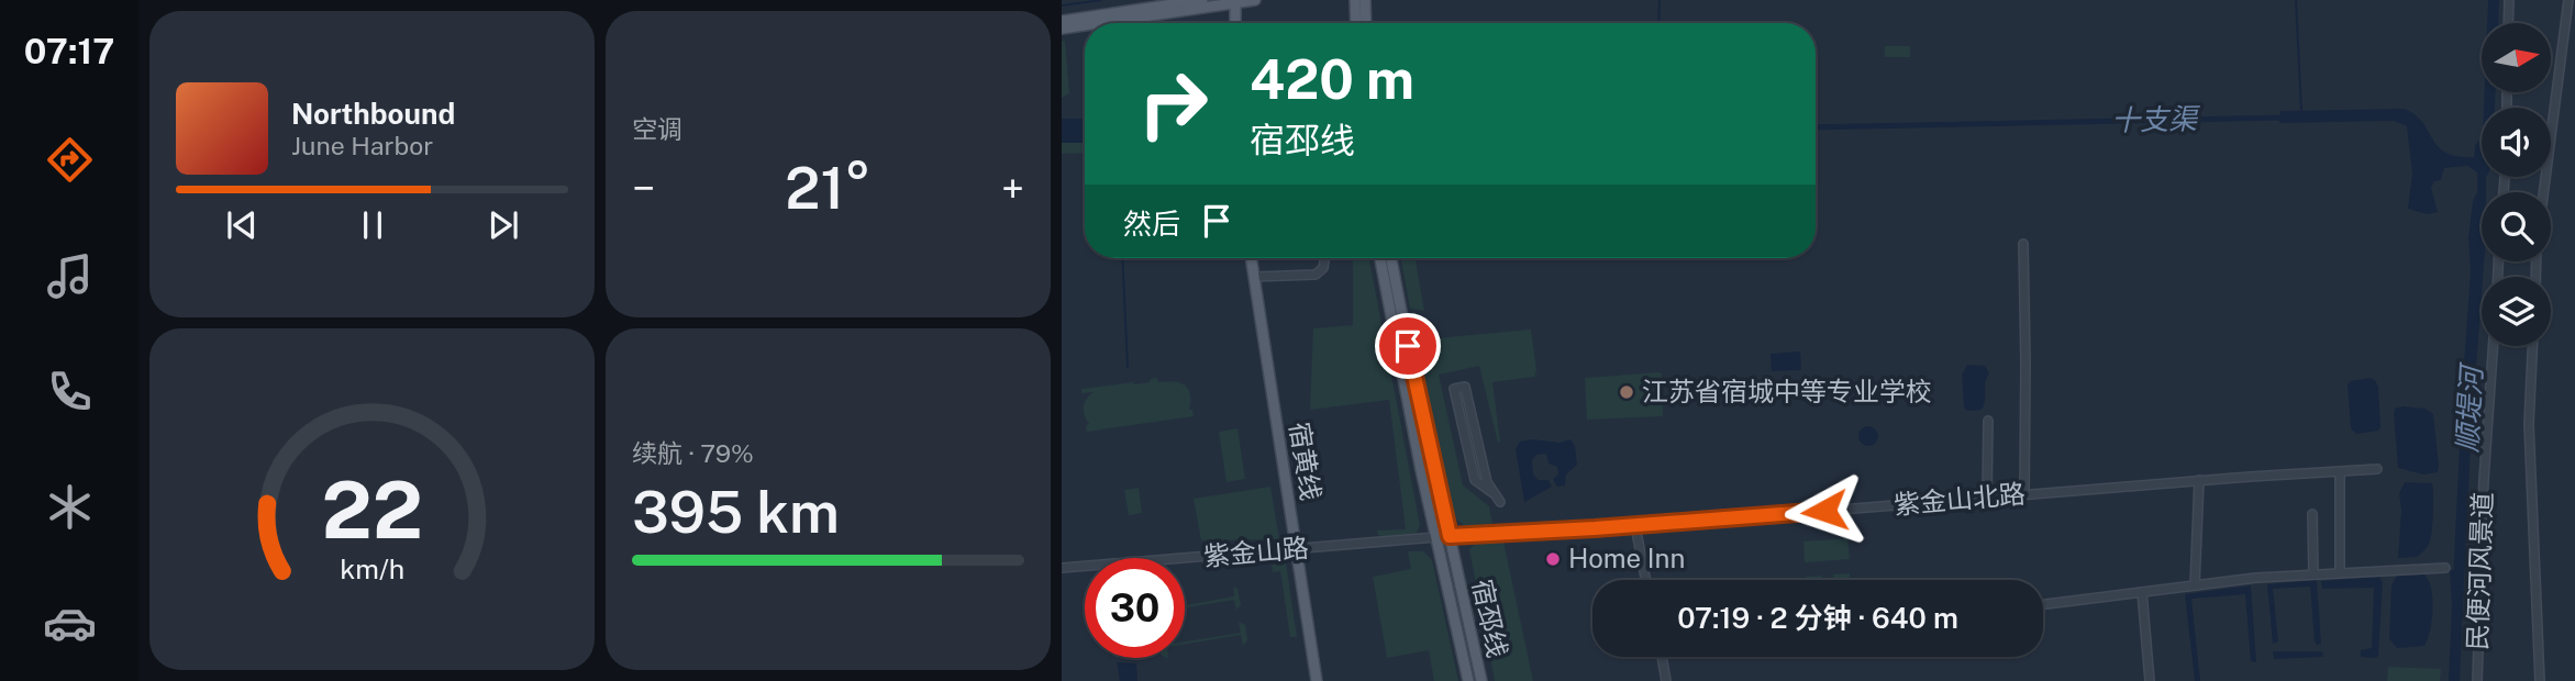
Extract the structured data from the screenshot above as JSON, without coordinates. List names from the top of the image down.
{
  "streets": {
    "main road": ["宿黄线", "宿邳线"],
    "street": ["紫金山北路", "紫金山路", "民便河风景道"]
  },
  "crossings": [
    ["宿黄线", "紫金山路"],
    ["紫金山北路", "紫金山路"],
    ["紫金山北路", "宿邳线"],
    ["紫金山路", "宿邳线"]
  ],
  "water": ["十支渠", "顺堤河"],
  "places": ["江苏省宿城中等专业学校", "Home Inn"],
  "north": "right",
  "page": {
    "tabs": "07:17",
    "tile": [
      "空调",
      ["续航 · 79%", "395 km"]
    ],
    "turn": ["420 m", "宿邳线"],
    "song": ["Northbound", "June Harbor"],
    "heat": ["−", "21°", "+"],
    "then": "然后",
    "limit": "30",
    "trip": "07:19 · 2 分钟 · 640 m",
    "gauge": ["22", "km/h"]
  }
}
